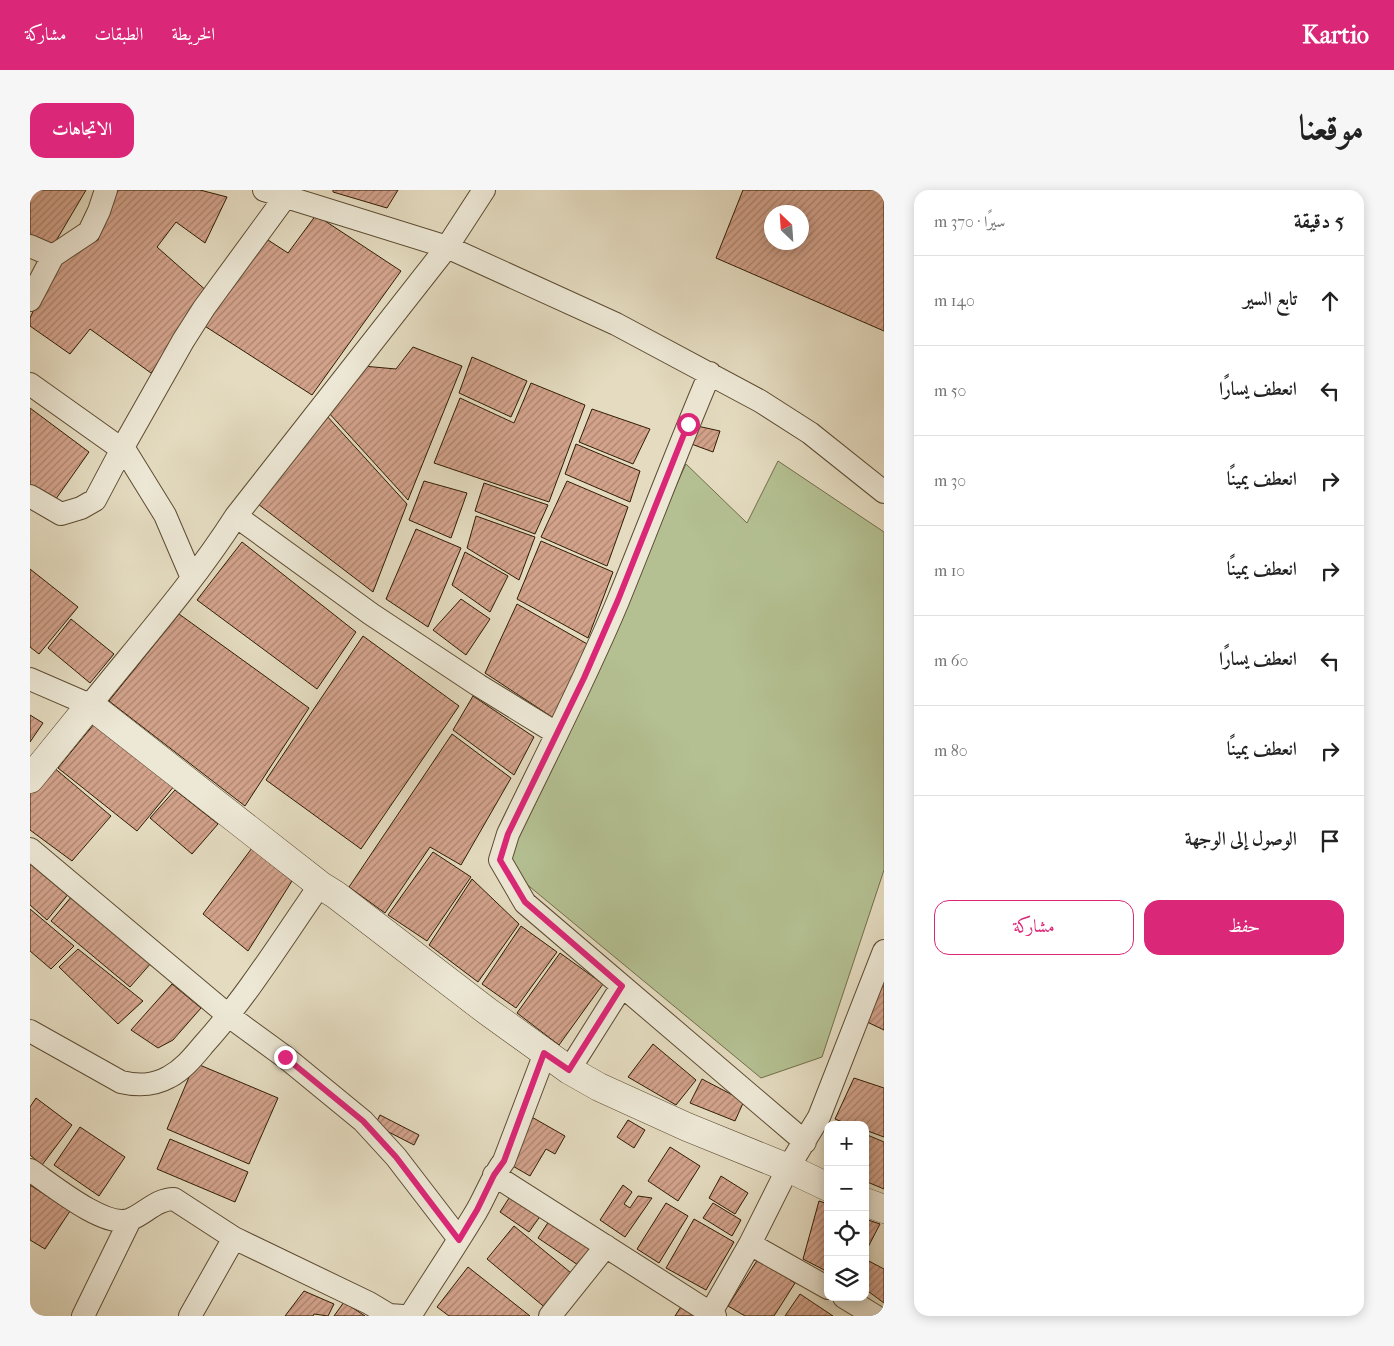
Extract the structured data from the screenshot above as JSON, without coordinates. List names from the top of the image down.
{
  "north": "top left",
  "page": {
    "header": "Kartio",
    "nav": ["الخريطة", "الطبقات", "مشاركة"],
    "title": "موقعنا",
    "buttons": [
      "الاتجاهات",
      ["حفظ", "مشاركة"]
    ],
    "heading": ["5 دقيقة", "سيرًا · 370 m"],
    "list": [
      ["تابع السير", "140 m"],
      ["انعطف يسارًا", "50 m"],
      ["انعطف يمينًا", "30 m"],
      ["انعطف يمينًا", "10 m"],
      ["انعطف يسارًا", "60 m"],
      ["انعطف يمينًا", "80 m"],
      "الوصول إلى الوجهة"
    ],
    "map_buttons": ["+", "−"]
  }
}
